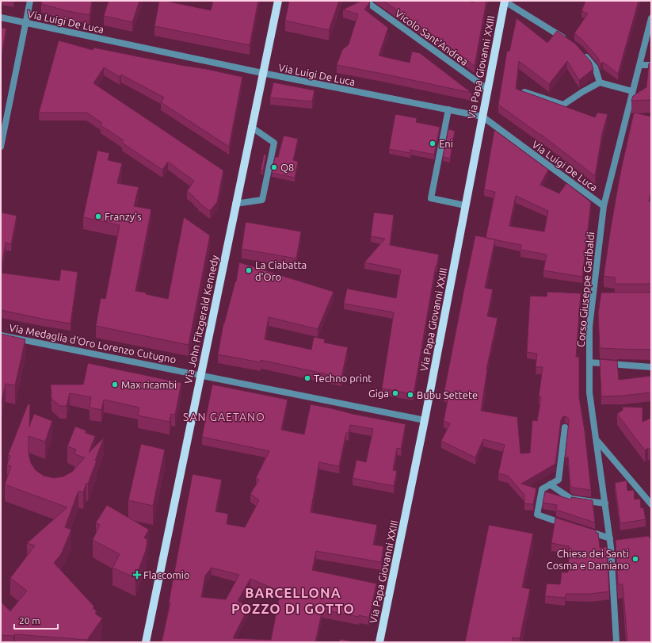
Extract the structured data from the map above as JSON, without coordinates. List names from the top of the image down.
{
  "streets": {
    "main road": ["Via Papa Giovanni XXIII", "Via John Fitzgerald Kennedy"],
    "street": [
      "Via Luigi De Luca",
      "Vicolo Sant'Andrea",
      "Corso Giuseppe Garibaldi",
      "Via Medaglia d'Oro Lorenzo Cutugno"
    ]
  },
  "crossings": [
    ["Via Luigi De Luca", "Via Papa Giovanni XXIII"],
    ["Via Luigi De Luca", "Corso Giuseppe Garibaldi"],
    ["Via Luigi De Luca", "Via John Fitzgerald Kennedy"],
    ["Vicolo Sant'Andrea", "Via Papa Giovanni XXIII"],
    ["Via Papa Giovanni XXIII", "Via Medaglia d'Oro Lorenzo Cutugno"],
    ["Via John Fitzgerald Kennedy", "Via Medaglia d'Oro Lorenzo Cutugno"]
  ],
  "districts": ["SAN GAETANO", "BARCELLONA POZZO DI GOTTO"],
  "places": {
    "other": [
      "Eni",
      "Q8",
      "Franzy's",
      "La Ciabatta d'Oro",
      "Techno print",
      "Max ricambi",
      "Giga",
      "Bubu Settete",
      "Chiesa dei Santi Cosma e Damiano"
    ],
    "health": ["Flaccomio"]
  },
  "scale_bar": "20 m"
}
